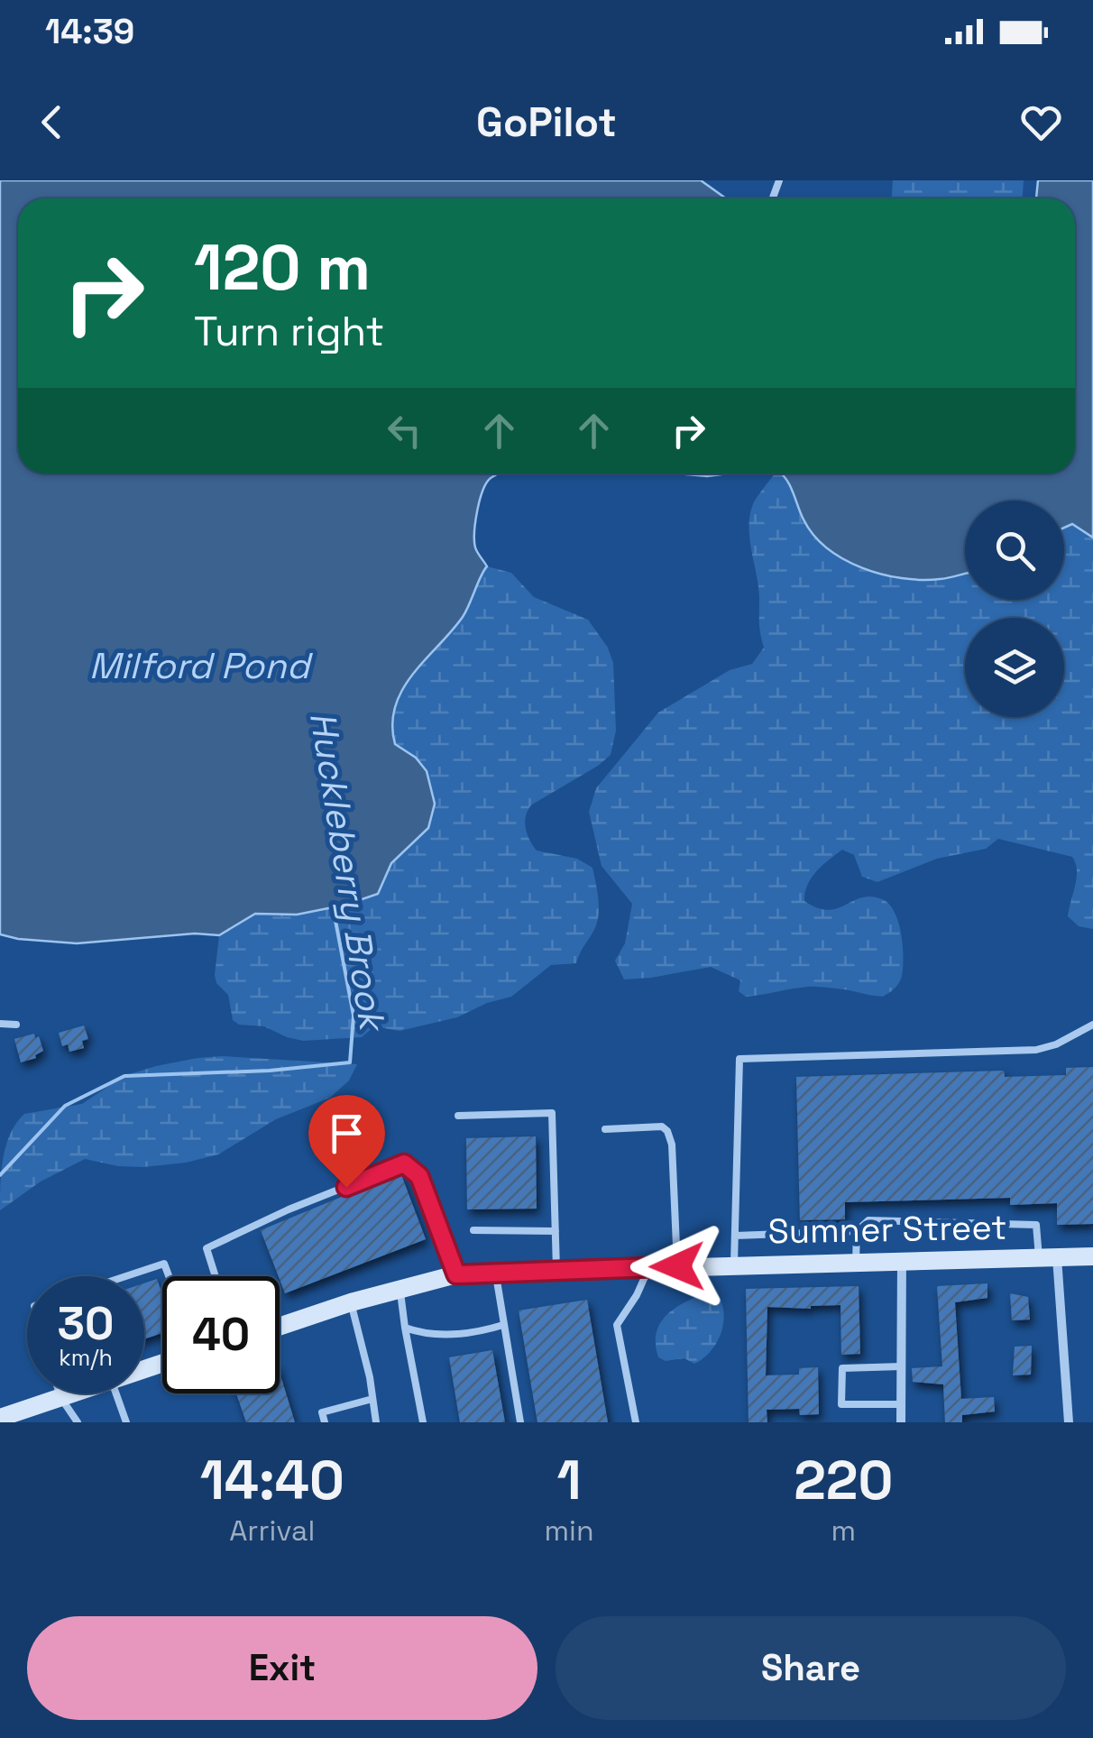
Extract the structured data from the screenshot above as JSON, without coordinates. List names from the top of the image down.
{
  "streets": {
    "street": ["Sumner Street"]
  },
  "water": ["Milford Pond", "Huckleberry Brook"],
  "page": {
    "status": "14:39",
    "header": "GoPilot",
    "turn": ["120 m", "Turn right"],
    "speed": "30 km/h",
    "limit": "40",
    "eta": [
      "14:40",
      "Arrival",
      "1",
      "min",
      "220",
      "m"
    ],
    "buttons": ["Exit", "Share"]
  }
}
